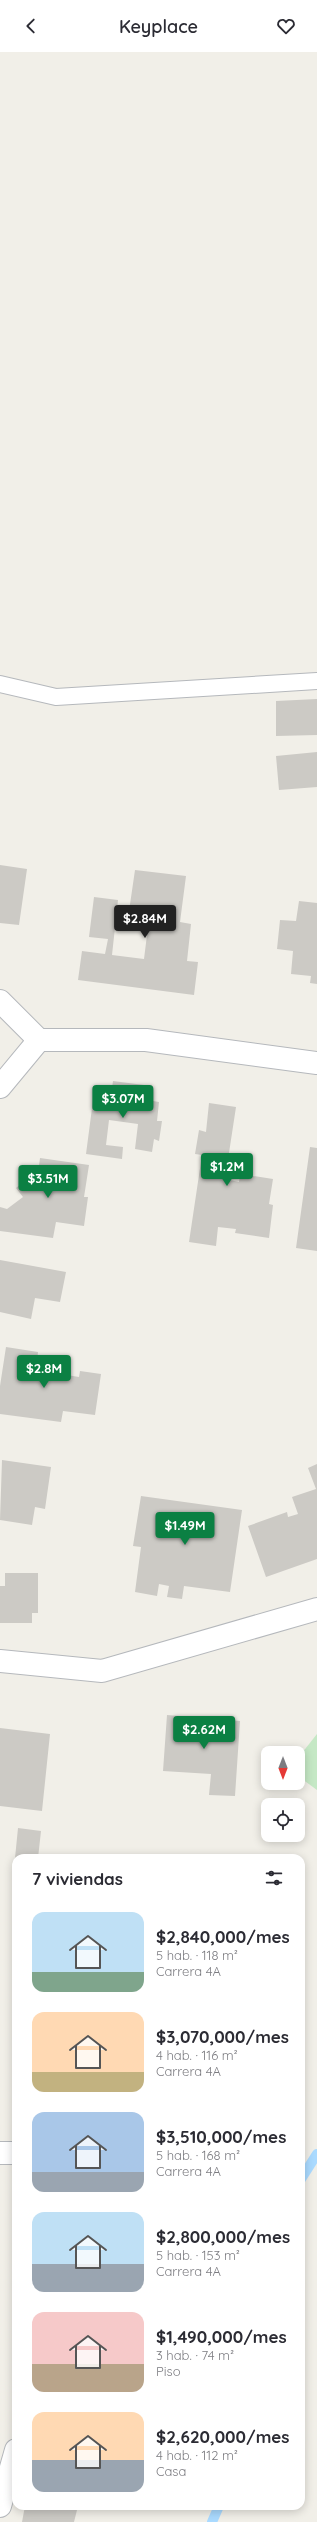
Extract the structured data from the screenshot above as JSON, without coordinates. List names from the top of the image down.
{
  "north": "bottom",
  "page": {
    "header": "Keyplace",
    "price": [
      "$2.84M",
      "$3.07M",
      "$1.2M",
      "$3.51M",
      "$2.8M",
      "$1.49M",
      "$2.62M"
    ],
    "heading": "7 viviendas",
    "list": [
      {
        "name": "$2,840,000/mes",
        "note": "5 hab. · 118 m² · Carrera 4A"
      },
      {
        "name": "$3,070,000/mes",
        "note": "4 hab. · 116 m² · Carrera 4A"
      },
      {
        "name": "$3,510,000/mes",
        "note": "5 hab. · 168 m² · Carrera 4A"
      },
      {
        "name": "$2,800,000/mes",
        "note": "5 hab. · 153 m² · Carrera 4A"
      },
      {
        "name": "$1,490,000/mes",
        "note": "3 hab. · 74 m² · Piso"
      },
      {
        "name": "$2,620,000/mes",
        "note": "4 hab. · 112 m² · Casa"
      }
    ]
  }
}
